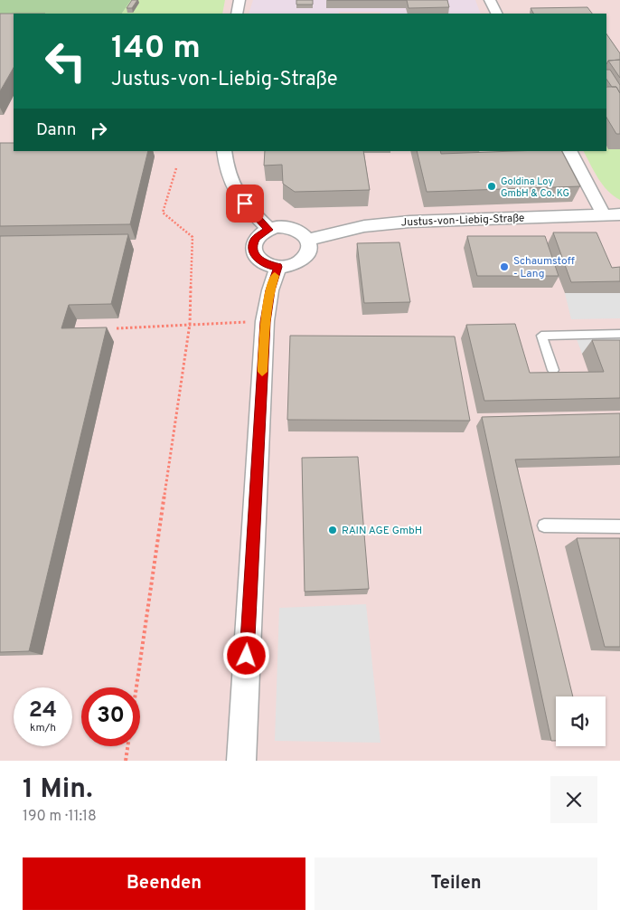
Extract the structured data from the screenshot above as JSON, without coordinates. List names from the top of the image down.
{
  "streets": {
    "street": ["Justus-von-Liebig-Straße"]
  },
  "places": ["Goldina Loy GmbH & Co. KG", "Schaumstoff - Lang", "RAIN AGE GmbH"],
  "page": {
    "turn": ["140 m", "Justus-von-Liebig-Straße"],
    "then": "Dann",
    "speed": "24 km/h",
    "limit": "30",
    "heading": ["1 Min.", "190 m · 11:18"],
    "buttons": ["Beenden", "Teilen"]
  }
}
